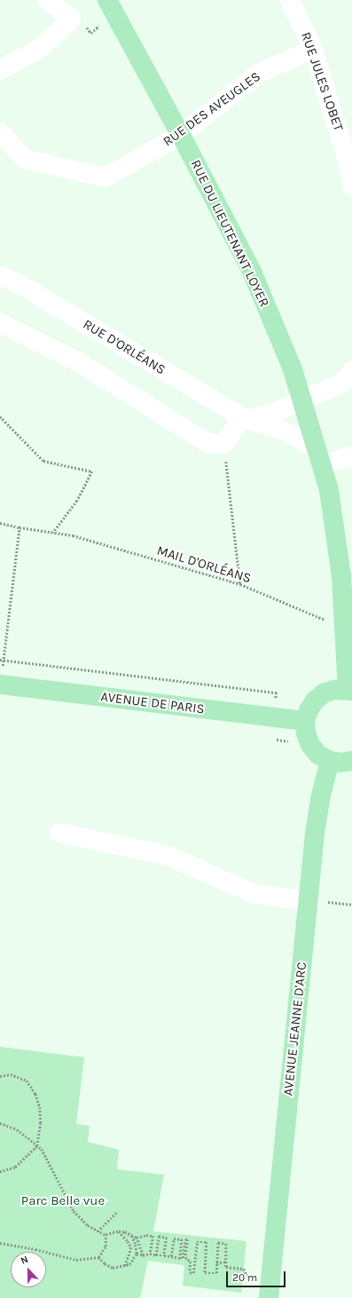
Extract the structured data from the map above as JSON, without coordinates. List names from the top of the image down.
{
  "streets": {
    "main road": ["RUE DU LIEUTENANT LOYER", "AVENUE DE PARIS", "AVENUE JEANNE D'ARC"],
    "street": ["RUE JULES LOBET", "RUE DES AVEUGLES", "RUE D'ORLÉANS"],
    "path": ["MAIL D'ORLÉANS"]
  },
  "crossings": [
    ["RUE JULES LOBET", "RUE DES AVEUGLES"],
    ["RUE DES AVEUGLES", "RUE DU LIEUTENANT LOYER"],
    ["RUE DU LIEUTENANT LOYER", "RUE D'ORLÉANS"],
    ["RUE DU LIEUTENANT LOYER", "MAIL D'ORLÉANS"]
  ],
  "parks": ["Parc Belle vue"],
  "scale_bar": "20 m",
  "north": "top"
}
